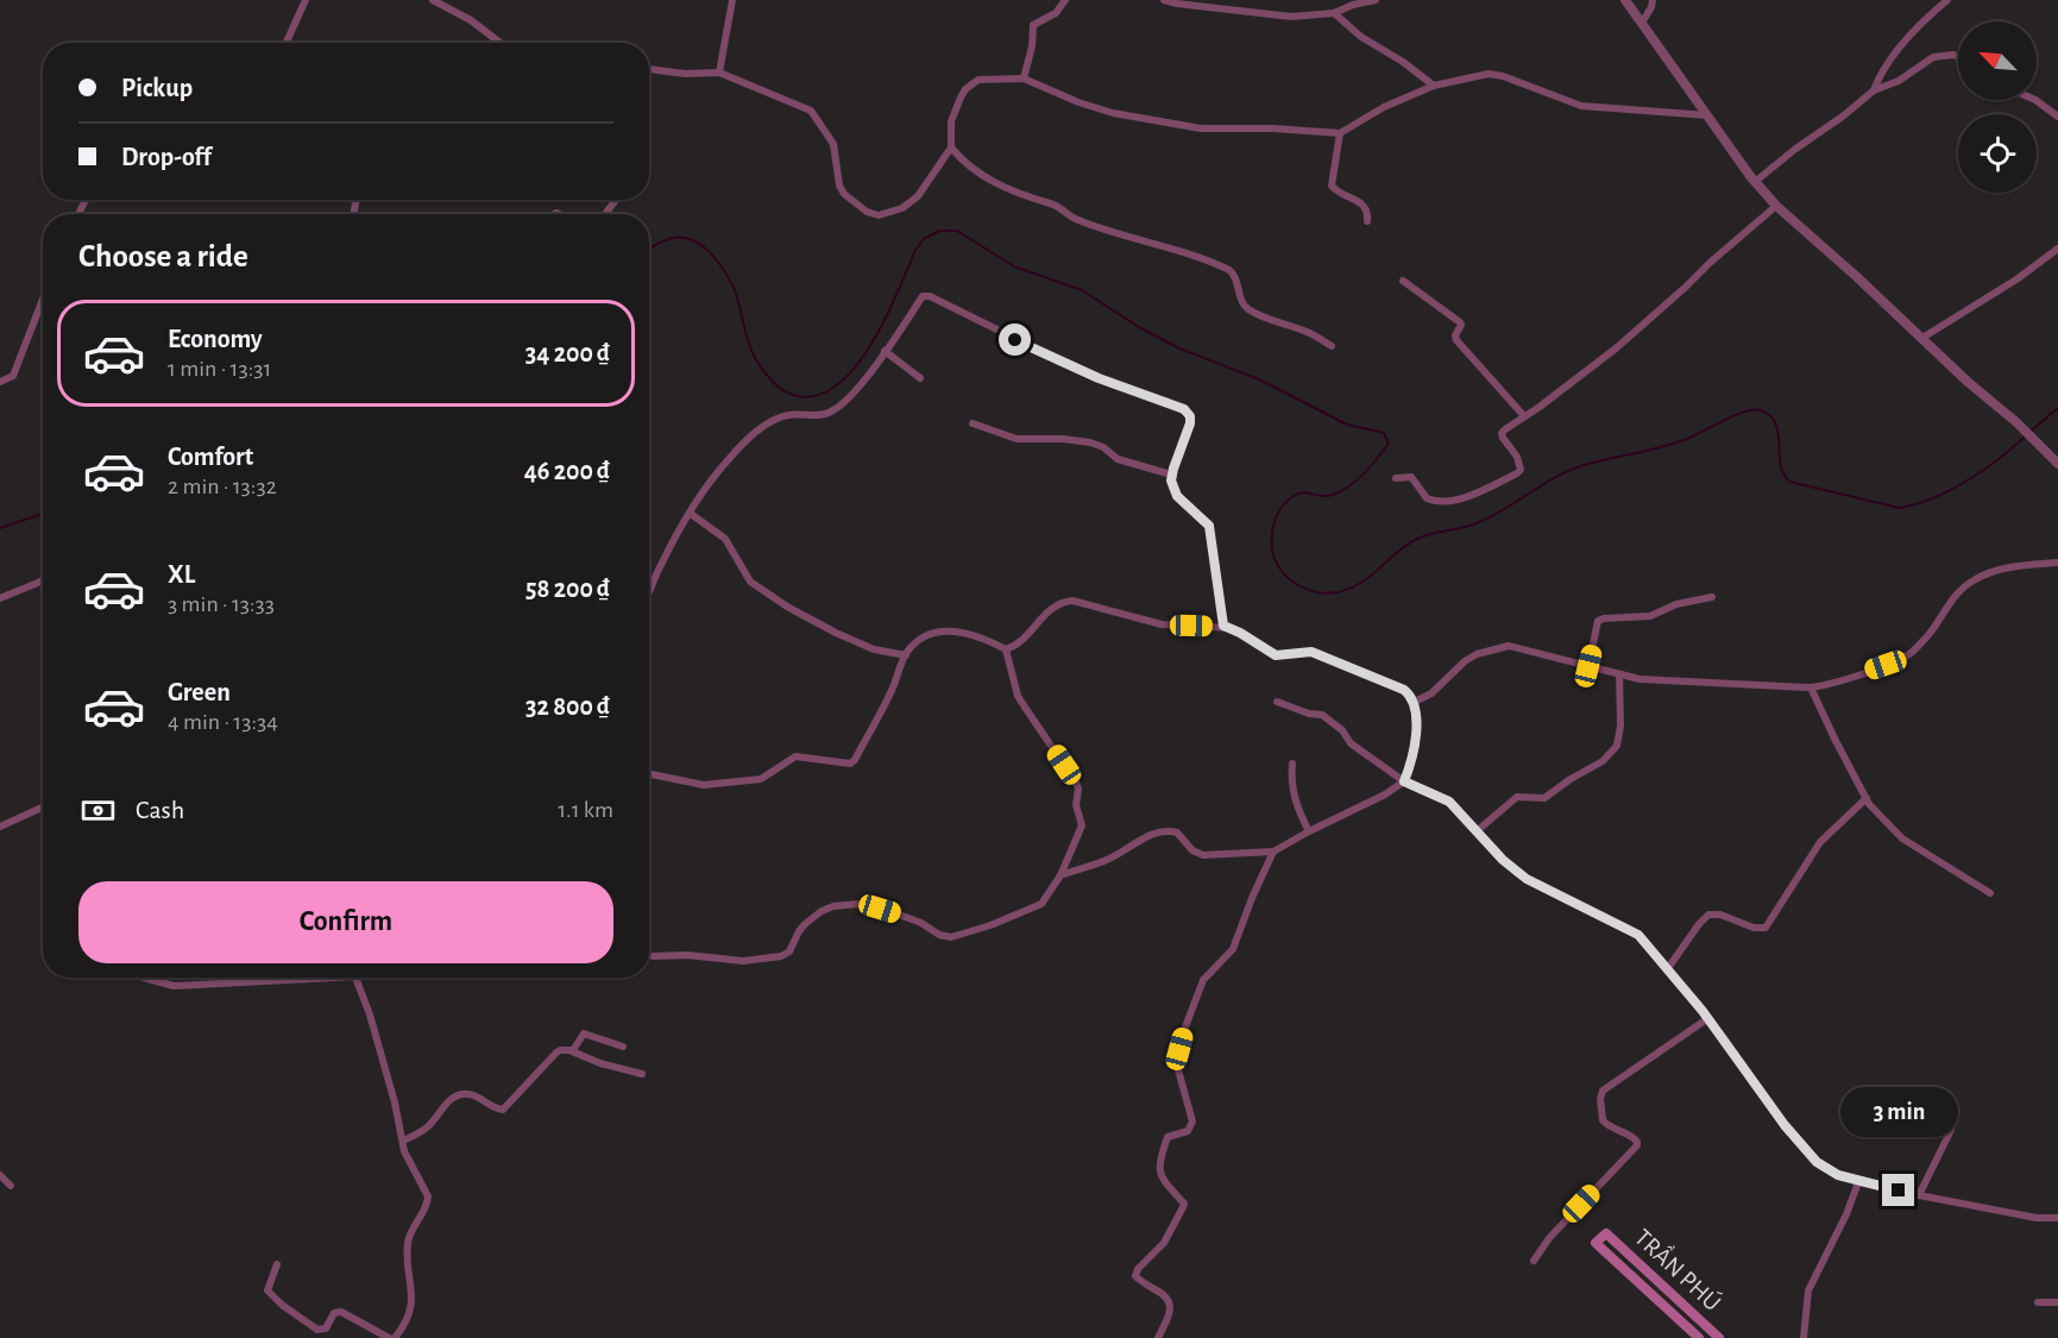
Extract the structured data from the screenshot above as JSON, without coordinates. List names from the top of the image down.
{
  "streets": {
    "main road": ["TRẦN PHÚ"]
  },
  "north": "top left",
  "page": {
    "banner": ["Pickup", "Drop-off"],
    "heading": "Choose a ride",
    "list": [
      {
        "name": "Economy",
        "note": "1 min · 13:31",
        "value": "34 200 ₫"
      },
      {
        "name": "Comfort",
        "note": "2 min · 13:32",
        "value": "46 200 ₫"
      },
      {
        "name": "XL",
        "note": "3 min · 13:33",
        "value": "58 200 ₫"
      },
      {
        "name": "Green",
        "note": "4 min · 13:34",
        "value": "32 800 ₫"
      }
    ],
    "pay": ["Cash", "1.1 km"],
    "buttons": "Confirm",
    "bubble": "3 min"
  }
}
